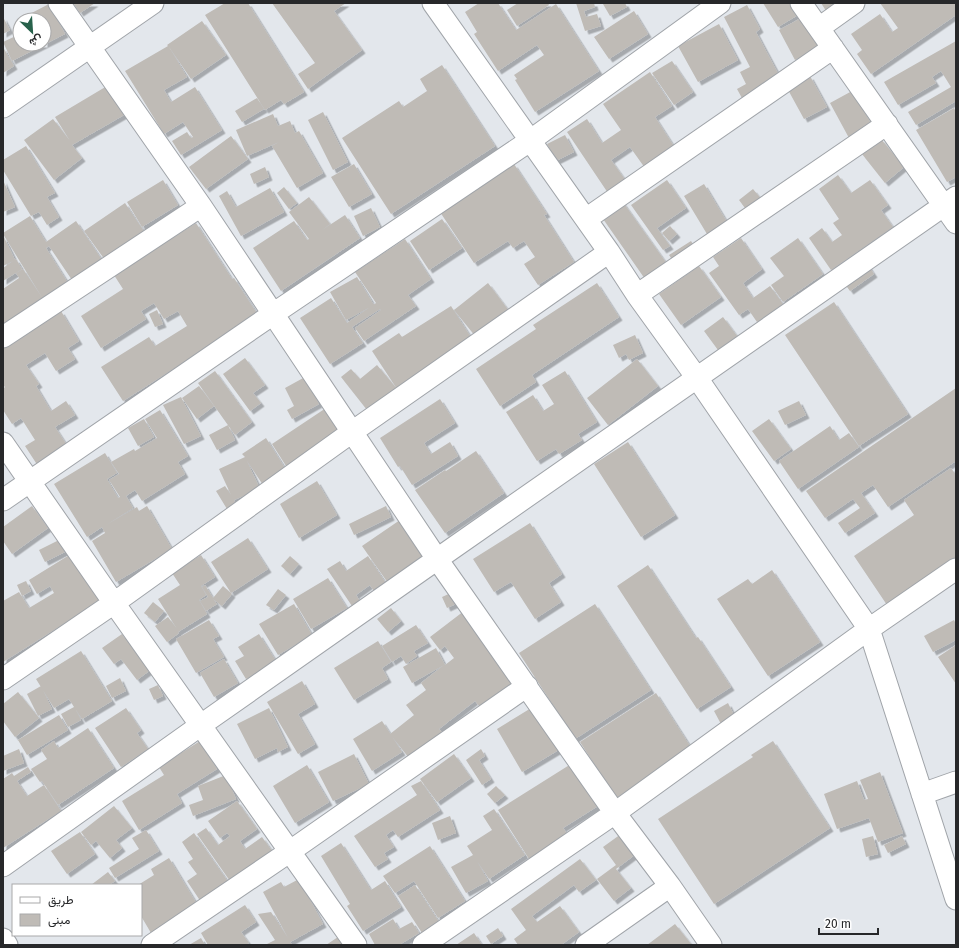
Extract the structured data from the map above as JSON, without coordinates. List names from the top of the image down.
{
  "legend": ["طريق", "مبنى"],
  "scale_bar": "20 m",
  "north": "bottom right"
}
